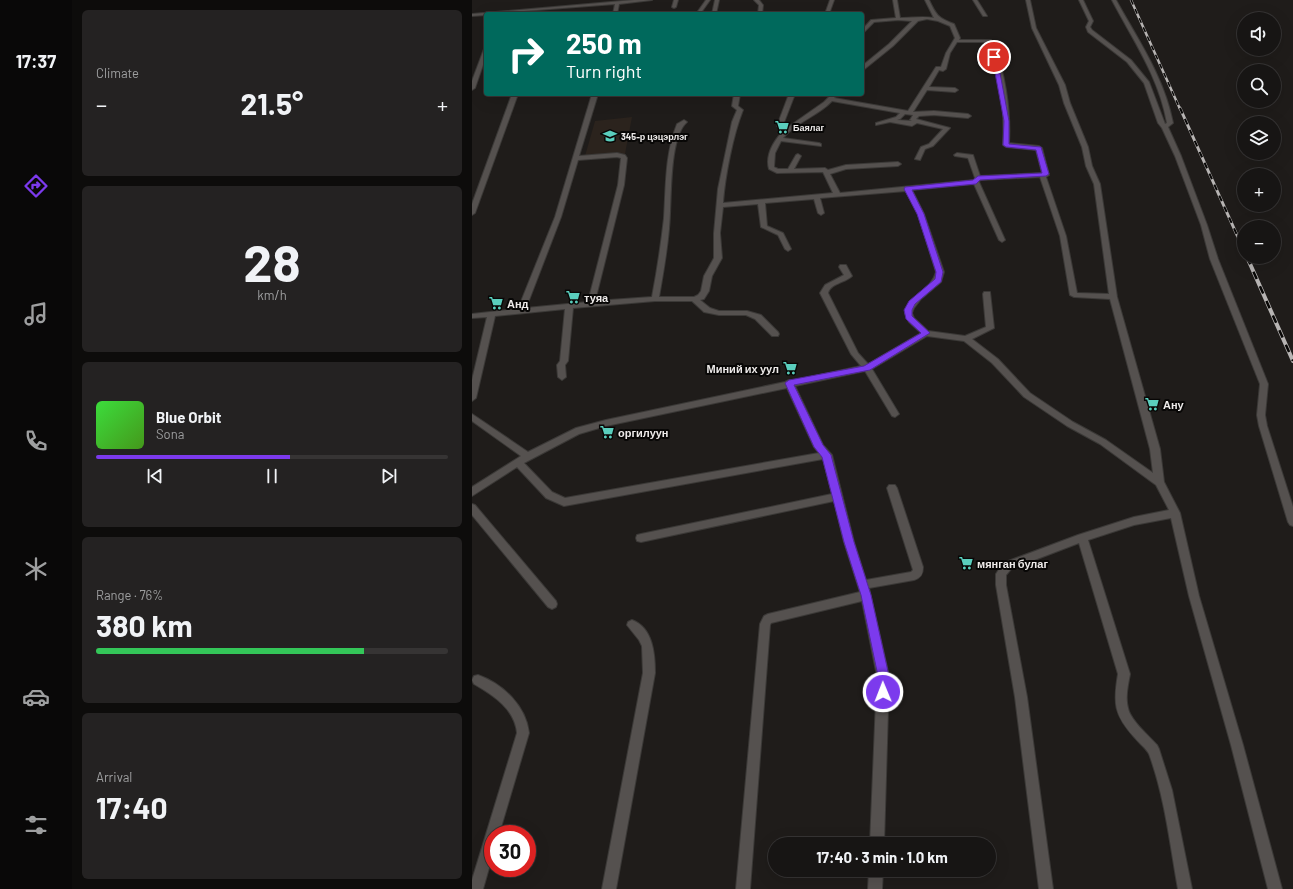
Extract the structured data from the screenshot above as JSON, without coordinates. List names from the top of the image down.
{
  "places": {
    "supermarket": [
      "Баялаг",
      "туяа",
      "Анд",
      "Миний их уул",
      "Ану",
      "оргилуун",
      "мянган булаг"
    ],
    "school or university": ["345-р цэцэрлэг"]
  },
  "page": {
    "tabs": "17:37",
    "tile": [
      "Climate",
      ["28", "km/h"],
      ["Range · 76%", "380 km"],
      ["Arrival", "17:40"]
    ],
    "map_buttons": ["+", "−"],
    "turn": ["250 m", "Turn right"],
    "heat": ["−", "21.5°", "+"],
    "song": ["Blue Orbit", "Sona"],
    "limit": "30",
    "trip": "17:40 · 3 min · 1.0 km"
  }
}
